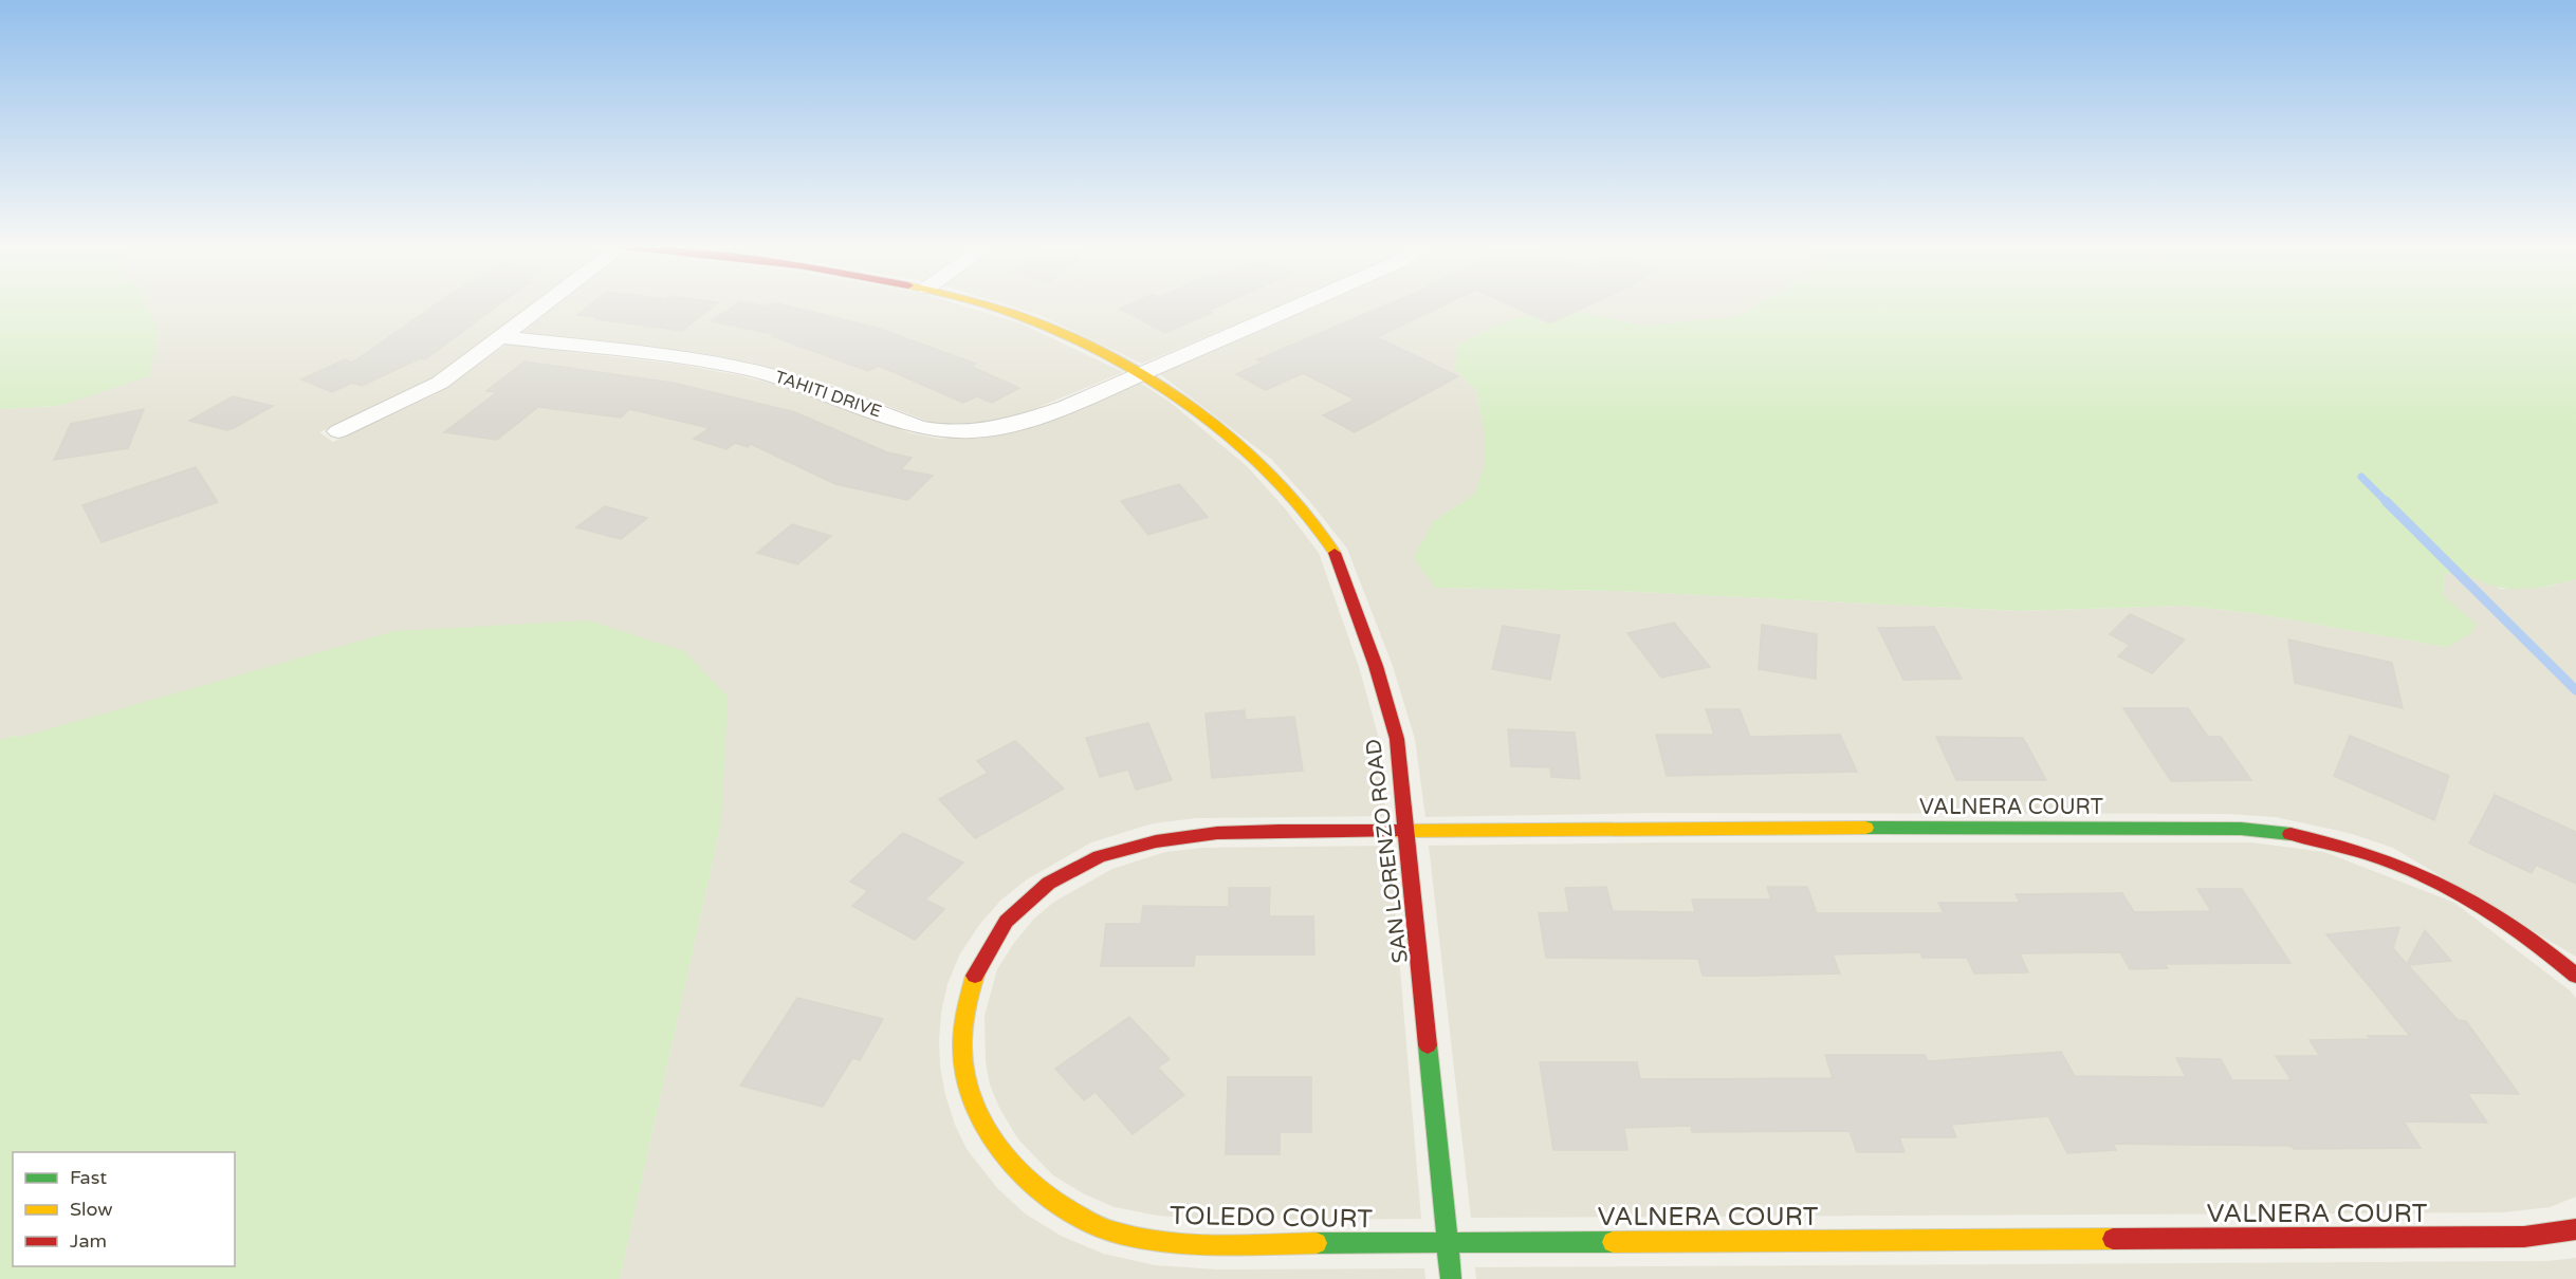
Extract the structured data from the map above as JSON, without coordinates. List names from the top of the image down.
{
  "streets": {
    "street": [
      "TAHITI DRIVE",
      "VALNERA COURT",
      "SAN LORENZO ROAD",
      "TOLEDO COURT"
    ]
  },
  "crossings": [
    ["TAHITI DRIVE", "SAN LORENZO ROAD"],
    ["VALNERA COURT", "SAN LORENZO ROAD"],
    ["VALNERA COURT", "TOLEDO COURT"],
    ["SAN LORENZO ROAD", "TOLEDO COURT"]
  ],
  "legend": ["Fast", "Slow", "Jam"]
}
